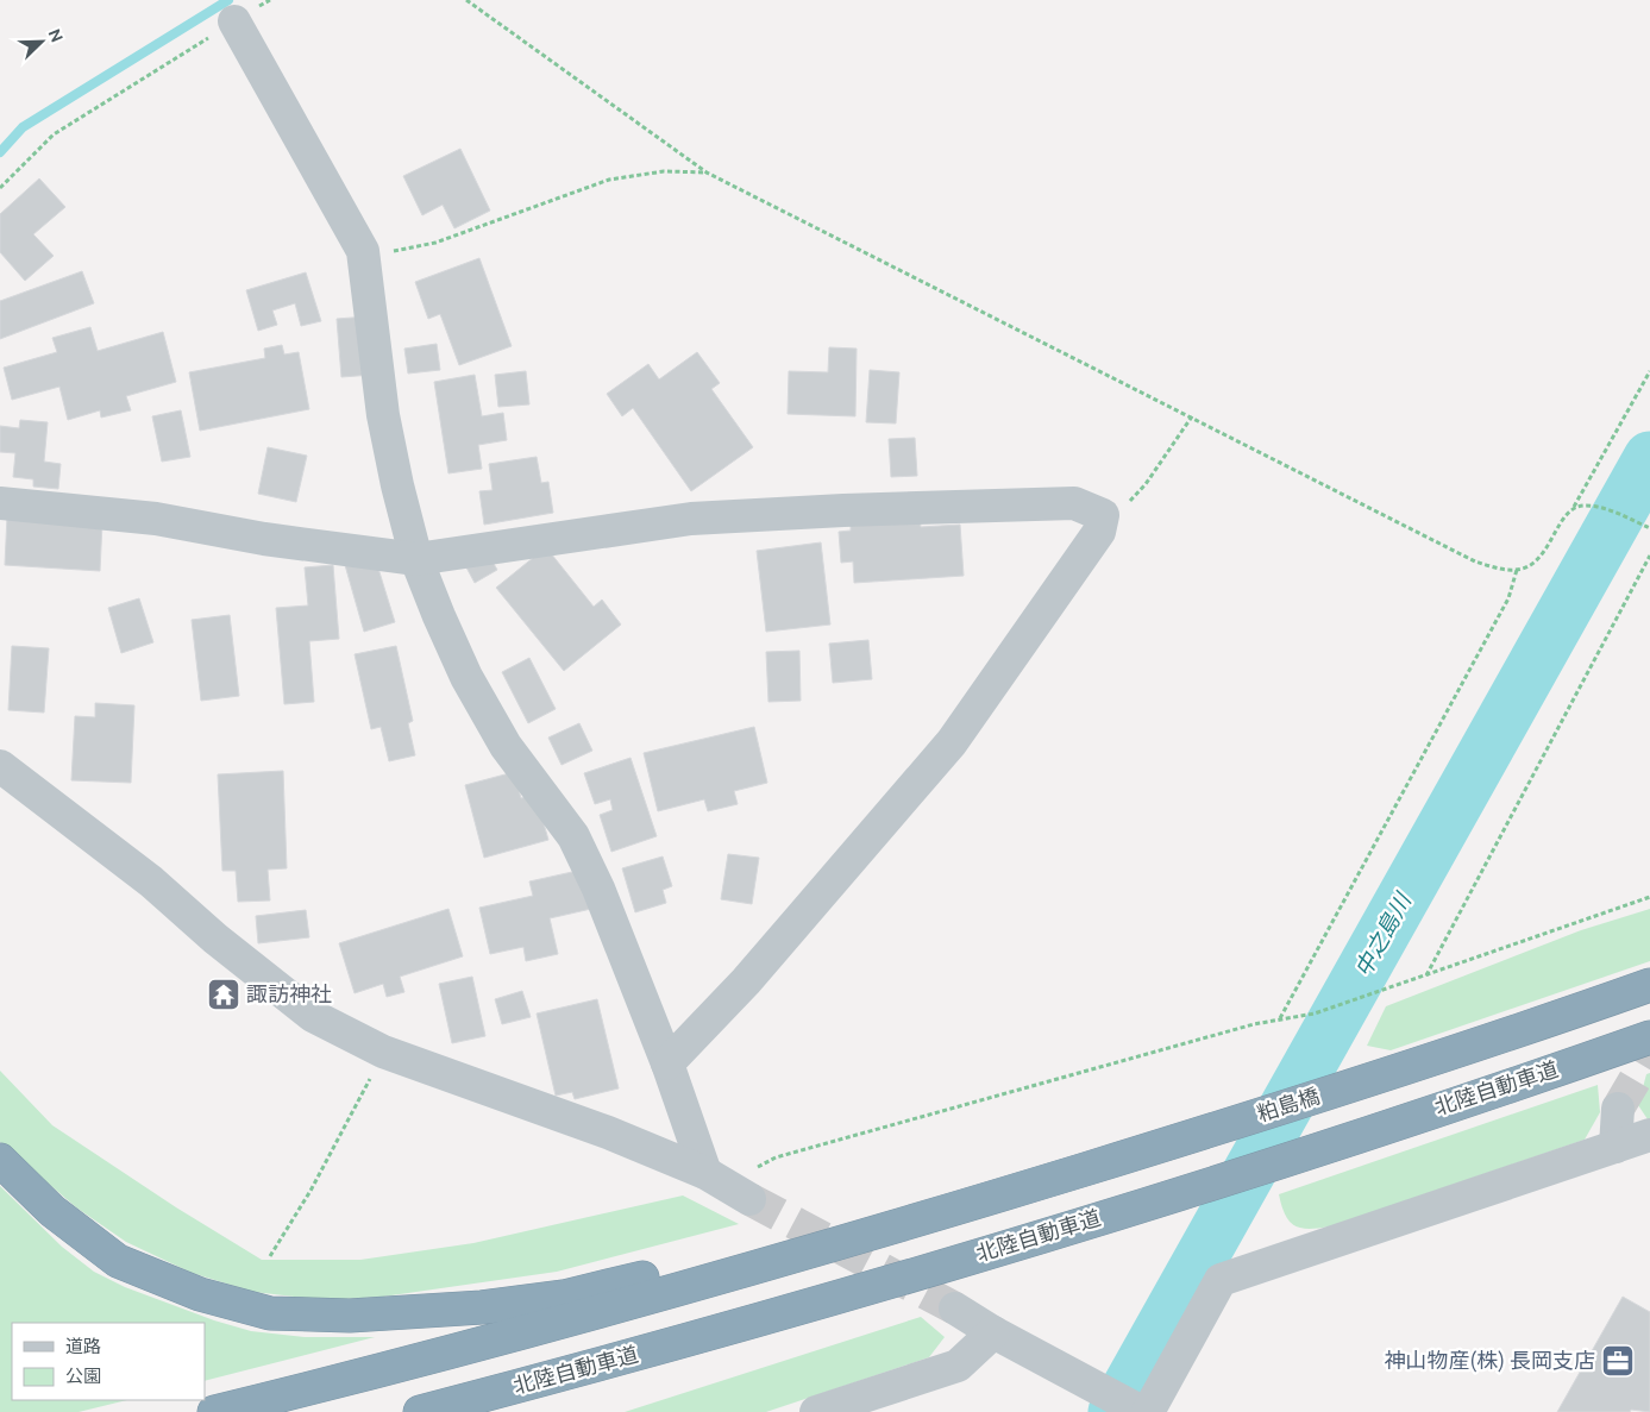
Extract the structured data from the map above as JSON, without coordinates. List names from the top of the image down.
{
  "streets": {
    "highway": ["北陸自動車道", "粕島橋"]
  },
  "water": ["中之島川"],
  "places": {
    "temple": ["諏訪神社"],
    "office": ["神山物産(株) 長岡支店"]
  },
  "legend": ["道路", "公園"],
  "north": "top right"
}
